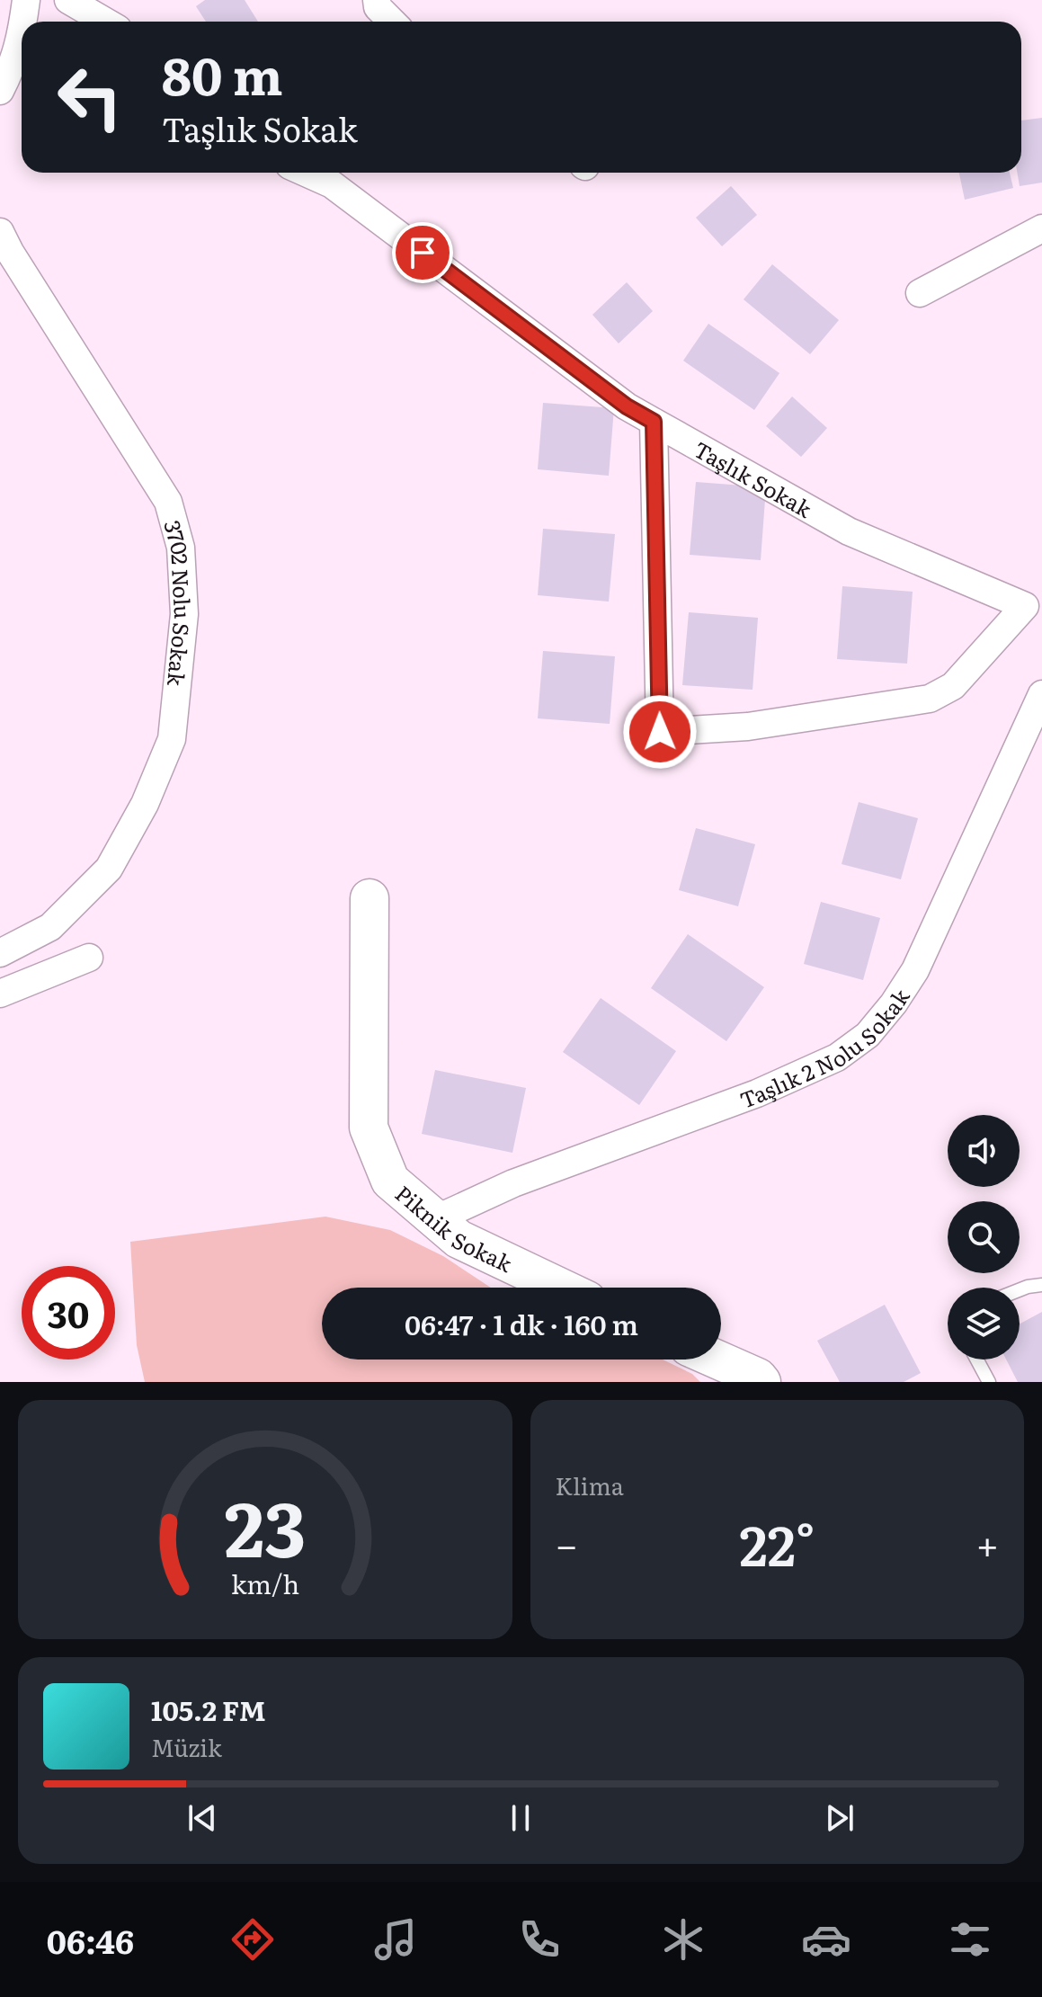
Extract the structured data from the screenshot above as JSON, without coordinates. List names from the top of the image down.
{
  "streets": {
    "street": [
      "Taşlık Sokak",
      "3702 Nolu Sokak",
      "Taşlık 2 Nolu Sokak",
      "Piknik Sokak"
    ]
  },
  "crossings": [
    ["Taşlık 2 Nolu Sokak", "Piknik Sokak"]
  ],
  "page": {
    "turn": ["80 m", "Taşlık Sokak"],
    "limit": "30",
    "trip": "06:47 · 1 dk · 160 m",
    "tile": "Klima",
    "heat": ["−", "22°", "+"],
    "song": ["105.2 FM", "Müzik"],
    "tabs": "06:46",
    "gauge": ["23", "km/h"]
  }
}
